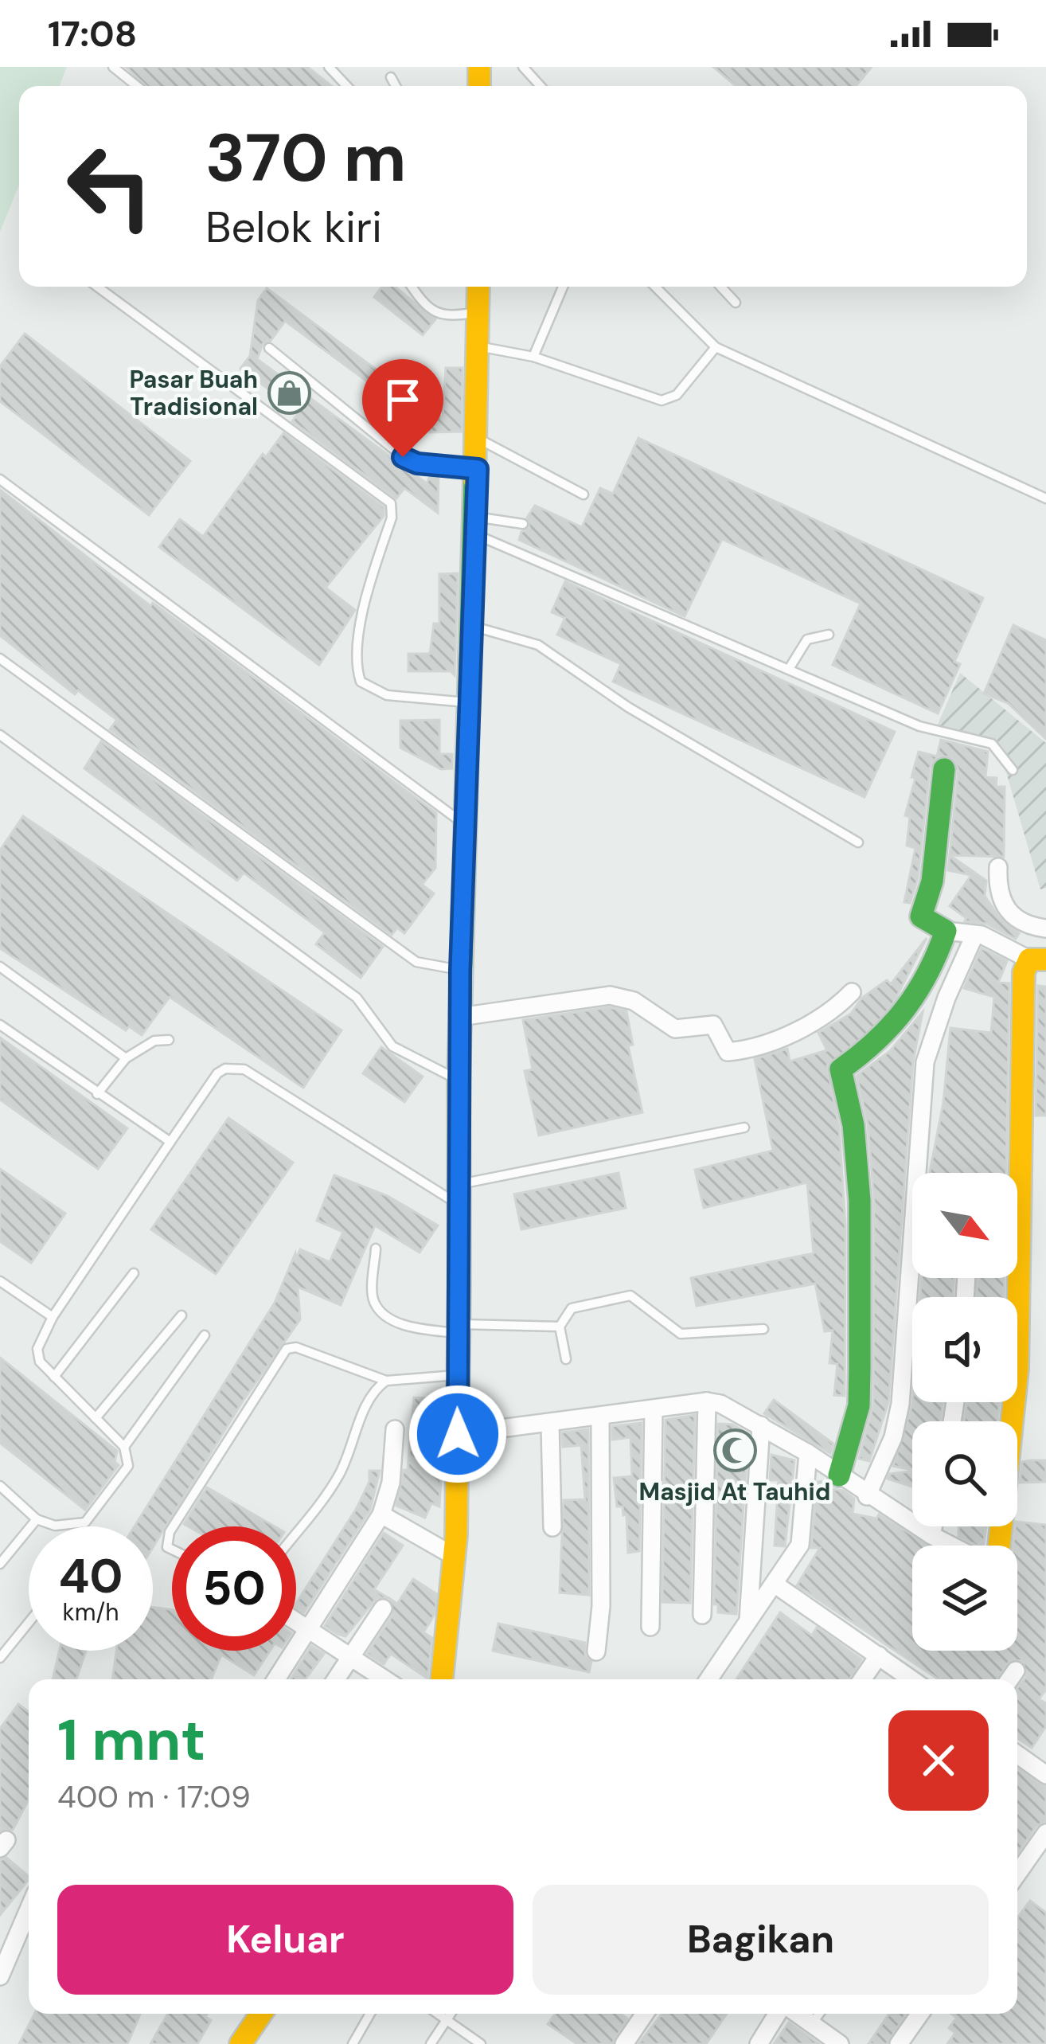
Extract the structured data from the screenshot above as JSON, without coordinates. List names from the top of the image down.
{
  "places": {
    "shop": ["Pasar Buah Tradisional"],
    "mosque": ["Masjid At Tauhid"]
  },
  "north": "bottom right",
  "page": {
    "status": "17:08",
    "turn": ["370 m", "Belok kiri"],
    "speed": "40 km/h",
    "limit": "50",
    "heading": ["1 mnt", "400 m · 17:09"],
    "buttons": ["Keluar", "Bagikan"]
  }
}
